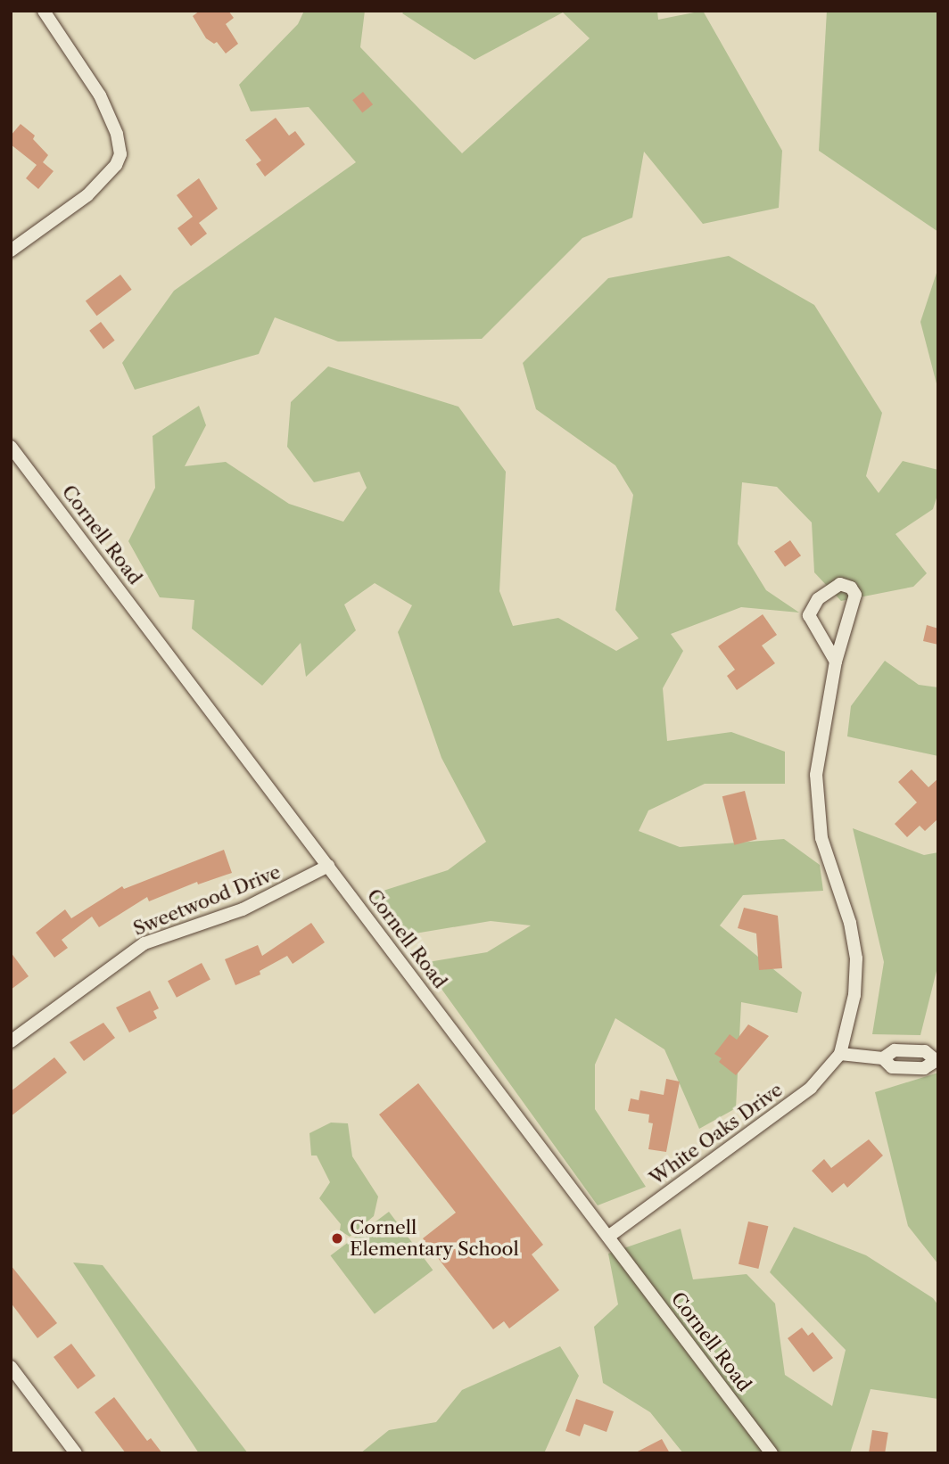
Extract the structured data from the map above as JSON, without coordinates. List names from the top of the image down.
{
  "streets": {
    "street": ["Cornell Road", "Sweetwood Drive", "White Oaks Drive"]
  },
  "crossings": [
    ["Cornell Road", "Sweetwood Drive"],
    ["Cornell Road", "White Oaks Drive"]
  ],
  "places": ["Cornell Elementary School"]
}
